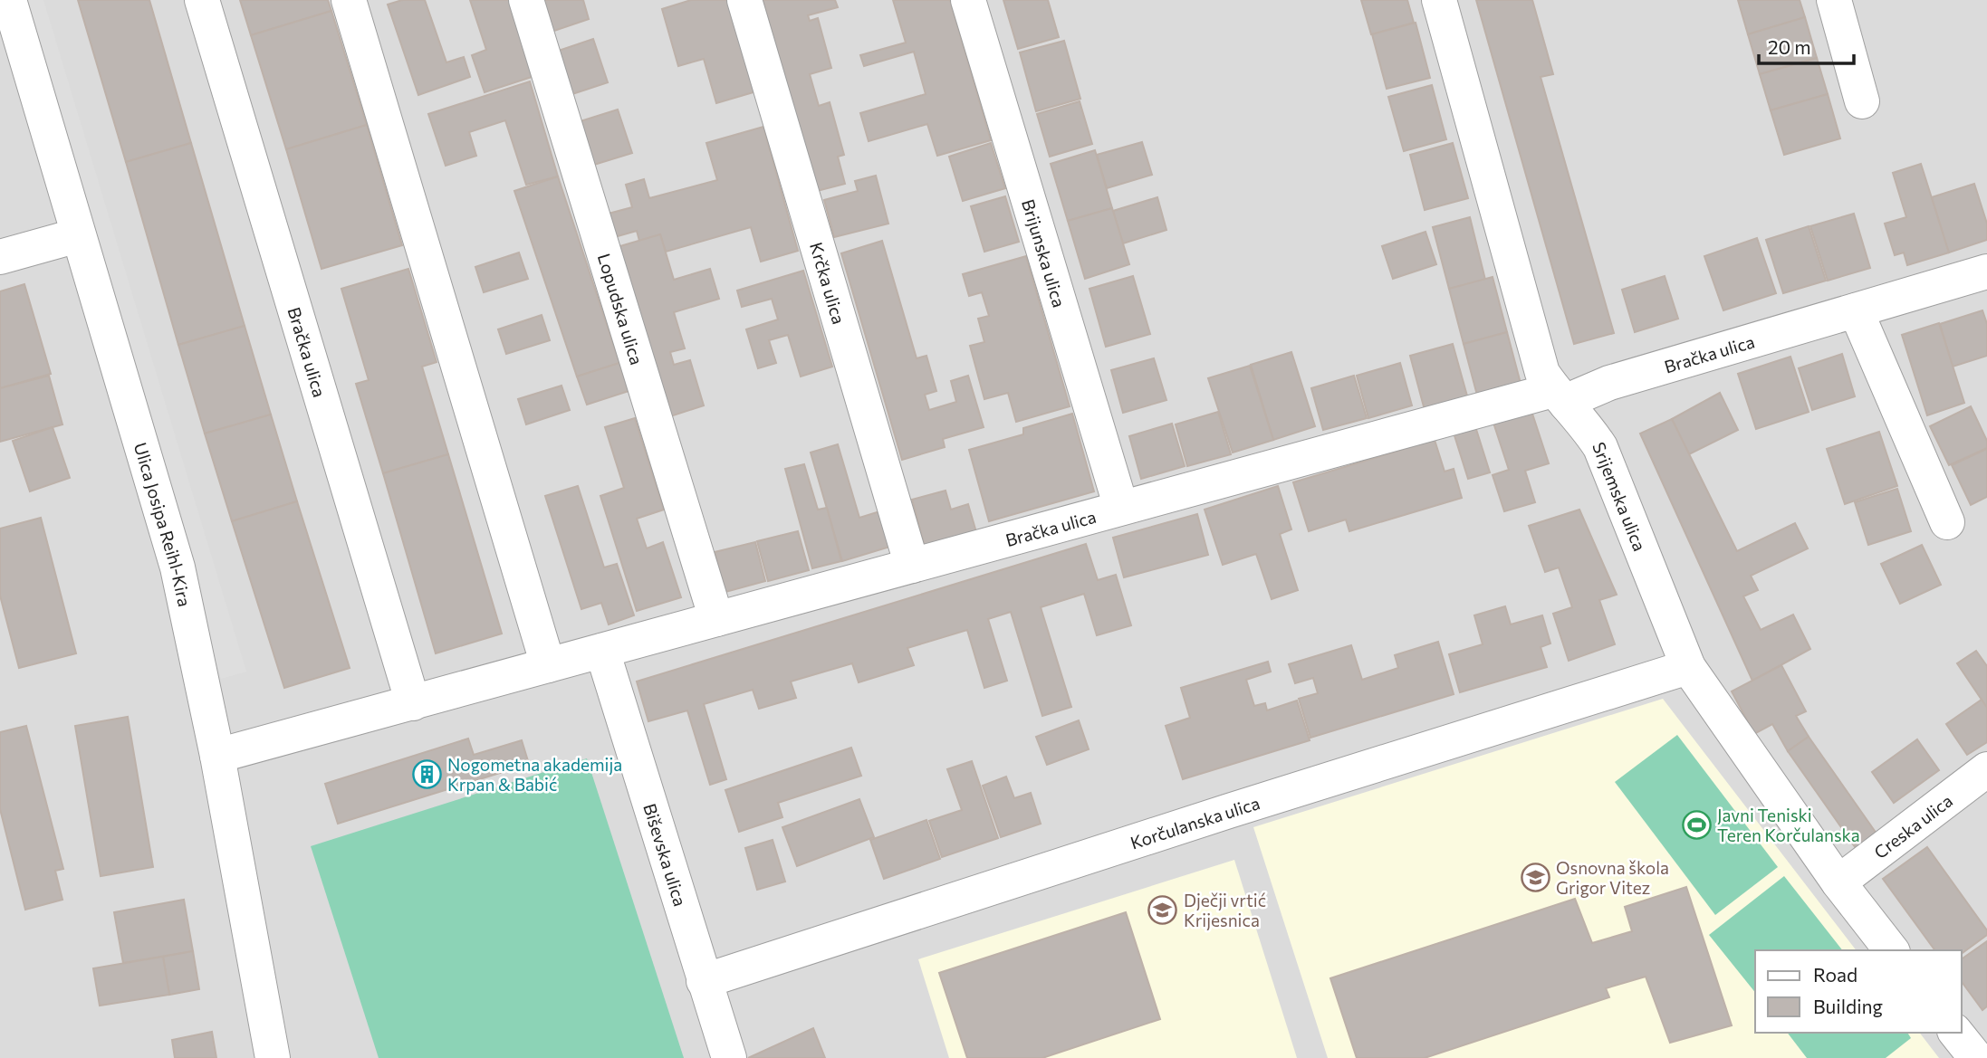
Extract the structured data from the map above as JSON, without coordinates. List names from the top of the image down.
{
  "streets": {
    "street": [
      "Brijunska ulica",
      "Krčka ulica",
      "Lopudska ulica",
      "Bračka ulica",
      "Srijemska ulica",
      "Ulica Josipa Reihl-Kira",
      "Korčulanska ulica",
      "Creska ulica",
      "Biševska ulica"
    ]
  },
  "crossings": [
    ["Brijunska ulica", "Bračka ulica"],
    ["Krčka ulica", "Bračka ulica"],
    ["Lopudska ulica", "Bračka ulica"],
    ["Bračka ulica", "Srijemska ulica"],
    ["Bračka ulica", "Ulica Josipa Reihl-Kira"],
    ["Bračka ulica", "Biševska ulica"],
    ["Srijemska ulica", "Korčulanska ulica"],
    ["Srijemska ulica", "Creska ulica"],
    ["Korčulanska ulica", "Biševska ulica"]
  ],
  "places": {
    "building": ["Nogometna akademija Krpan & Babić"],
    "sports": ["Javni Teniski Teren Korčulanska"],
    "school or university": ["Osnovna škola Grigor Vitez", "Dječji vrtić Krijesnica"]
  },
  "legend": ["Road", "Building"],
  "scale_bar": "20 m"
}
